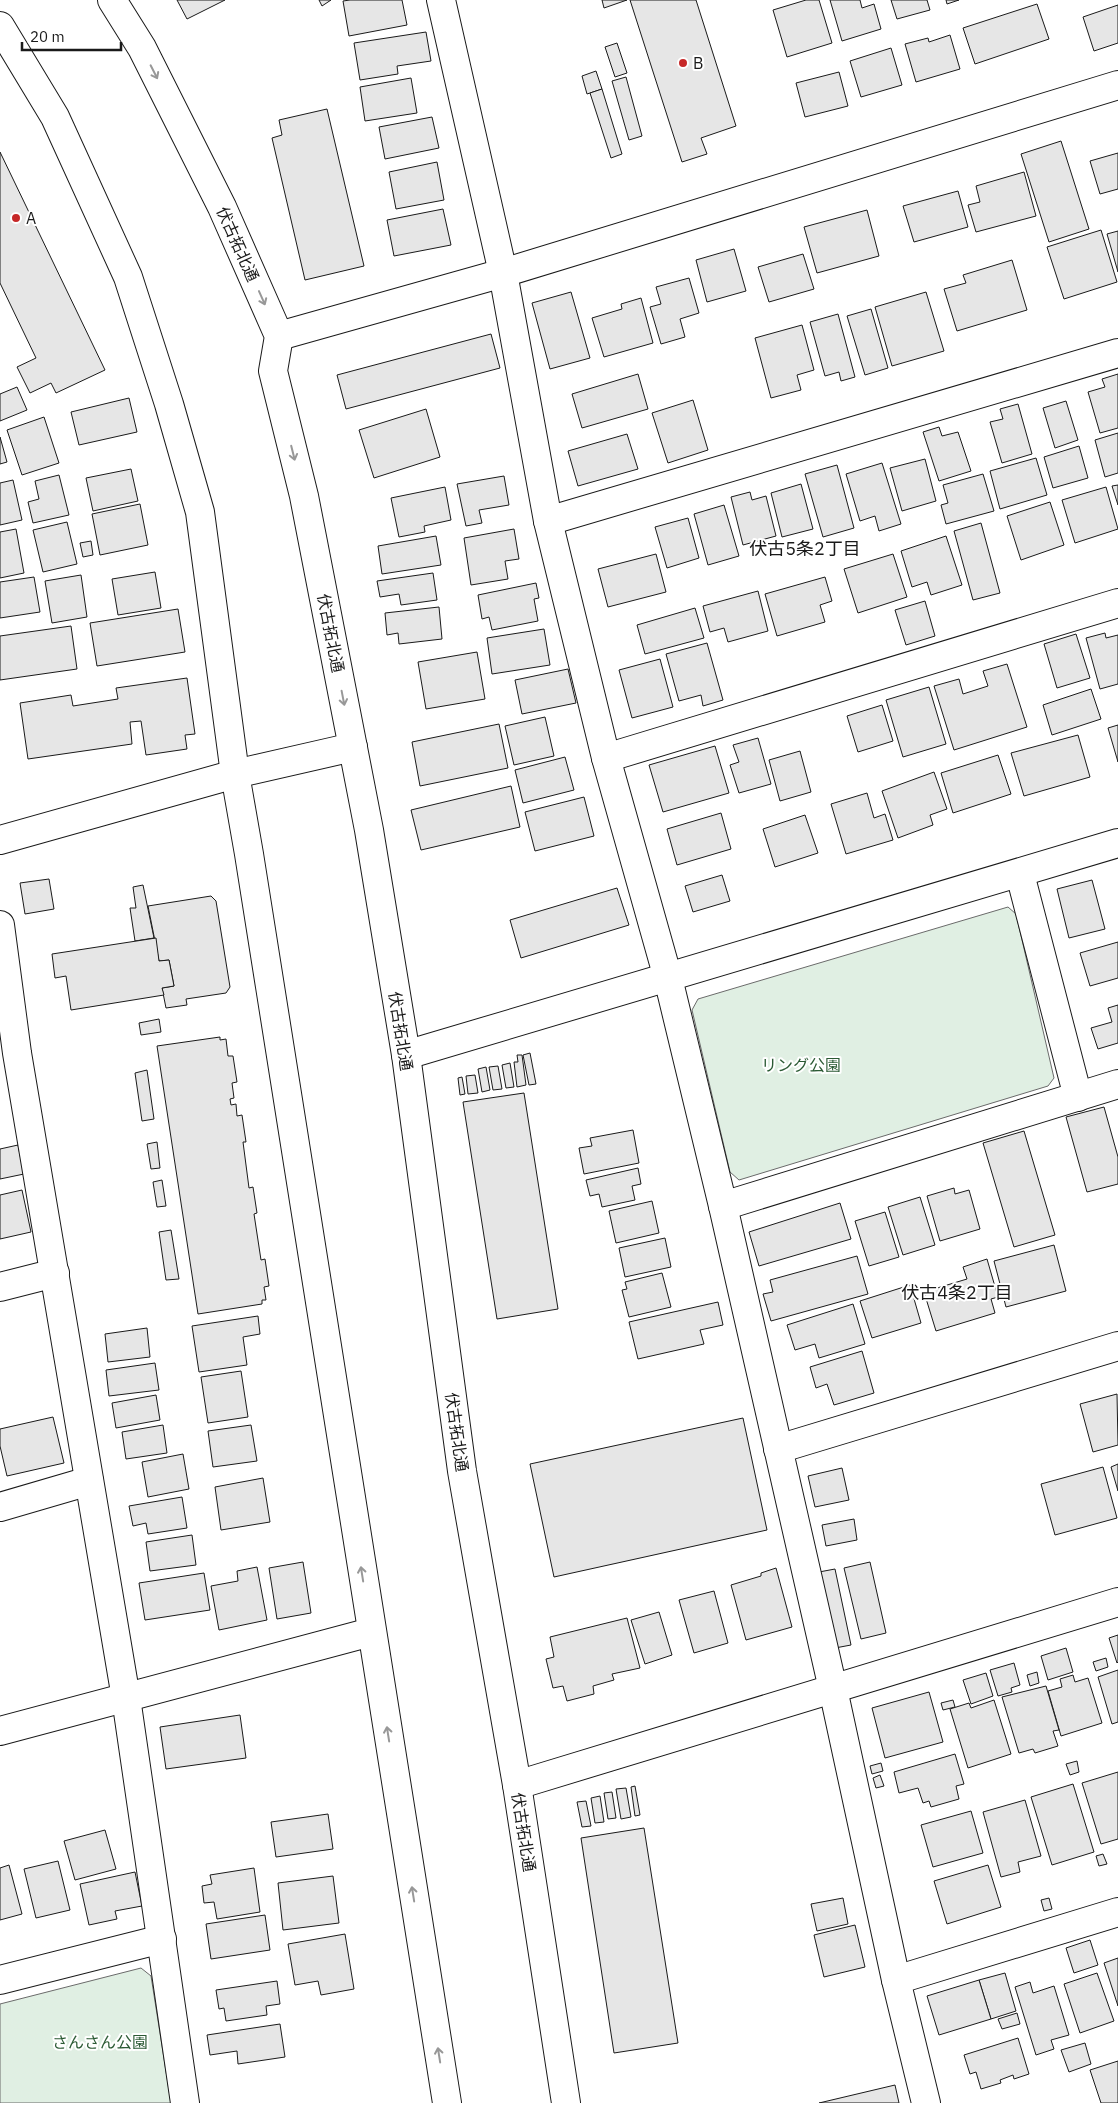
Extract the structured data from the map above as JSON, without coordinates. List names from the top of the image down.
{
  "streets": {
    "street": ["伏古拓北通"]
  },
  "districts": ["伏古5条2丁目", "伏古4条2丁目"],
  "parks": ["リング公園", "さんさん公園"],
  "places": ["B", "A"],
  "scale_bar": "20 m"
}
